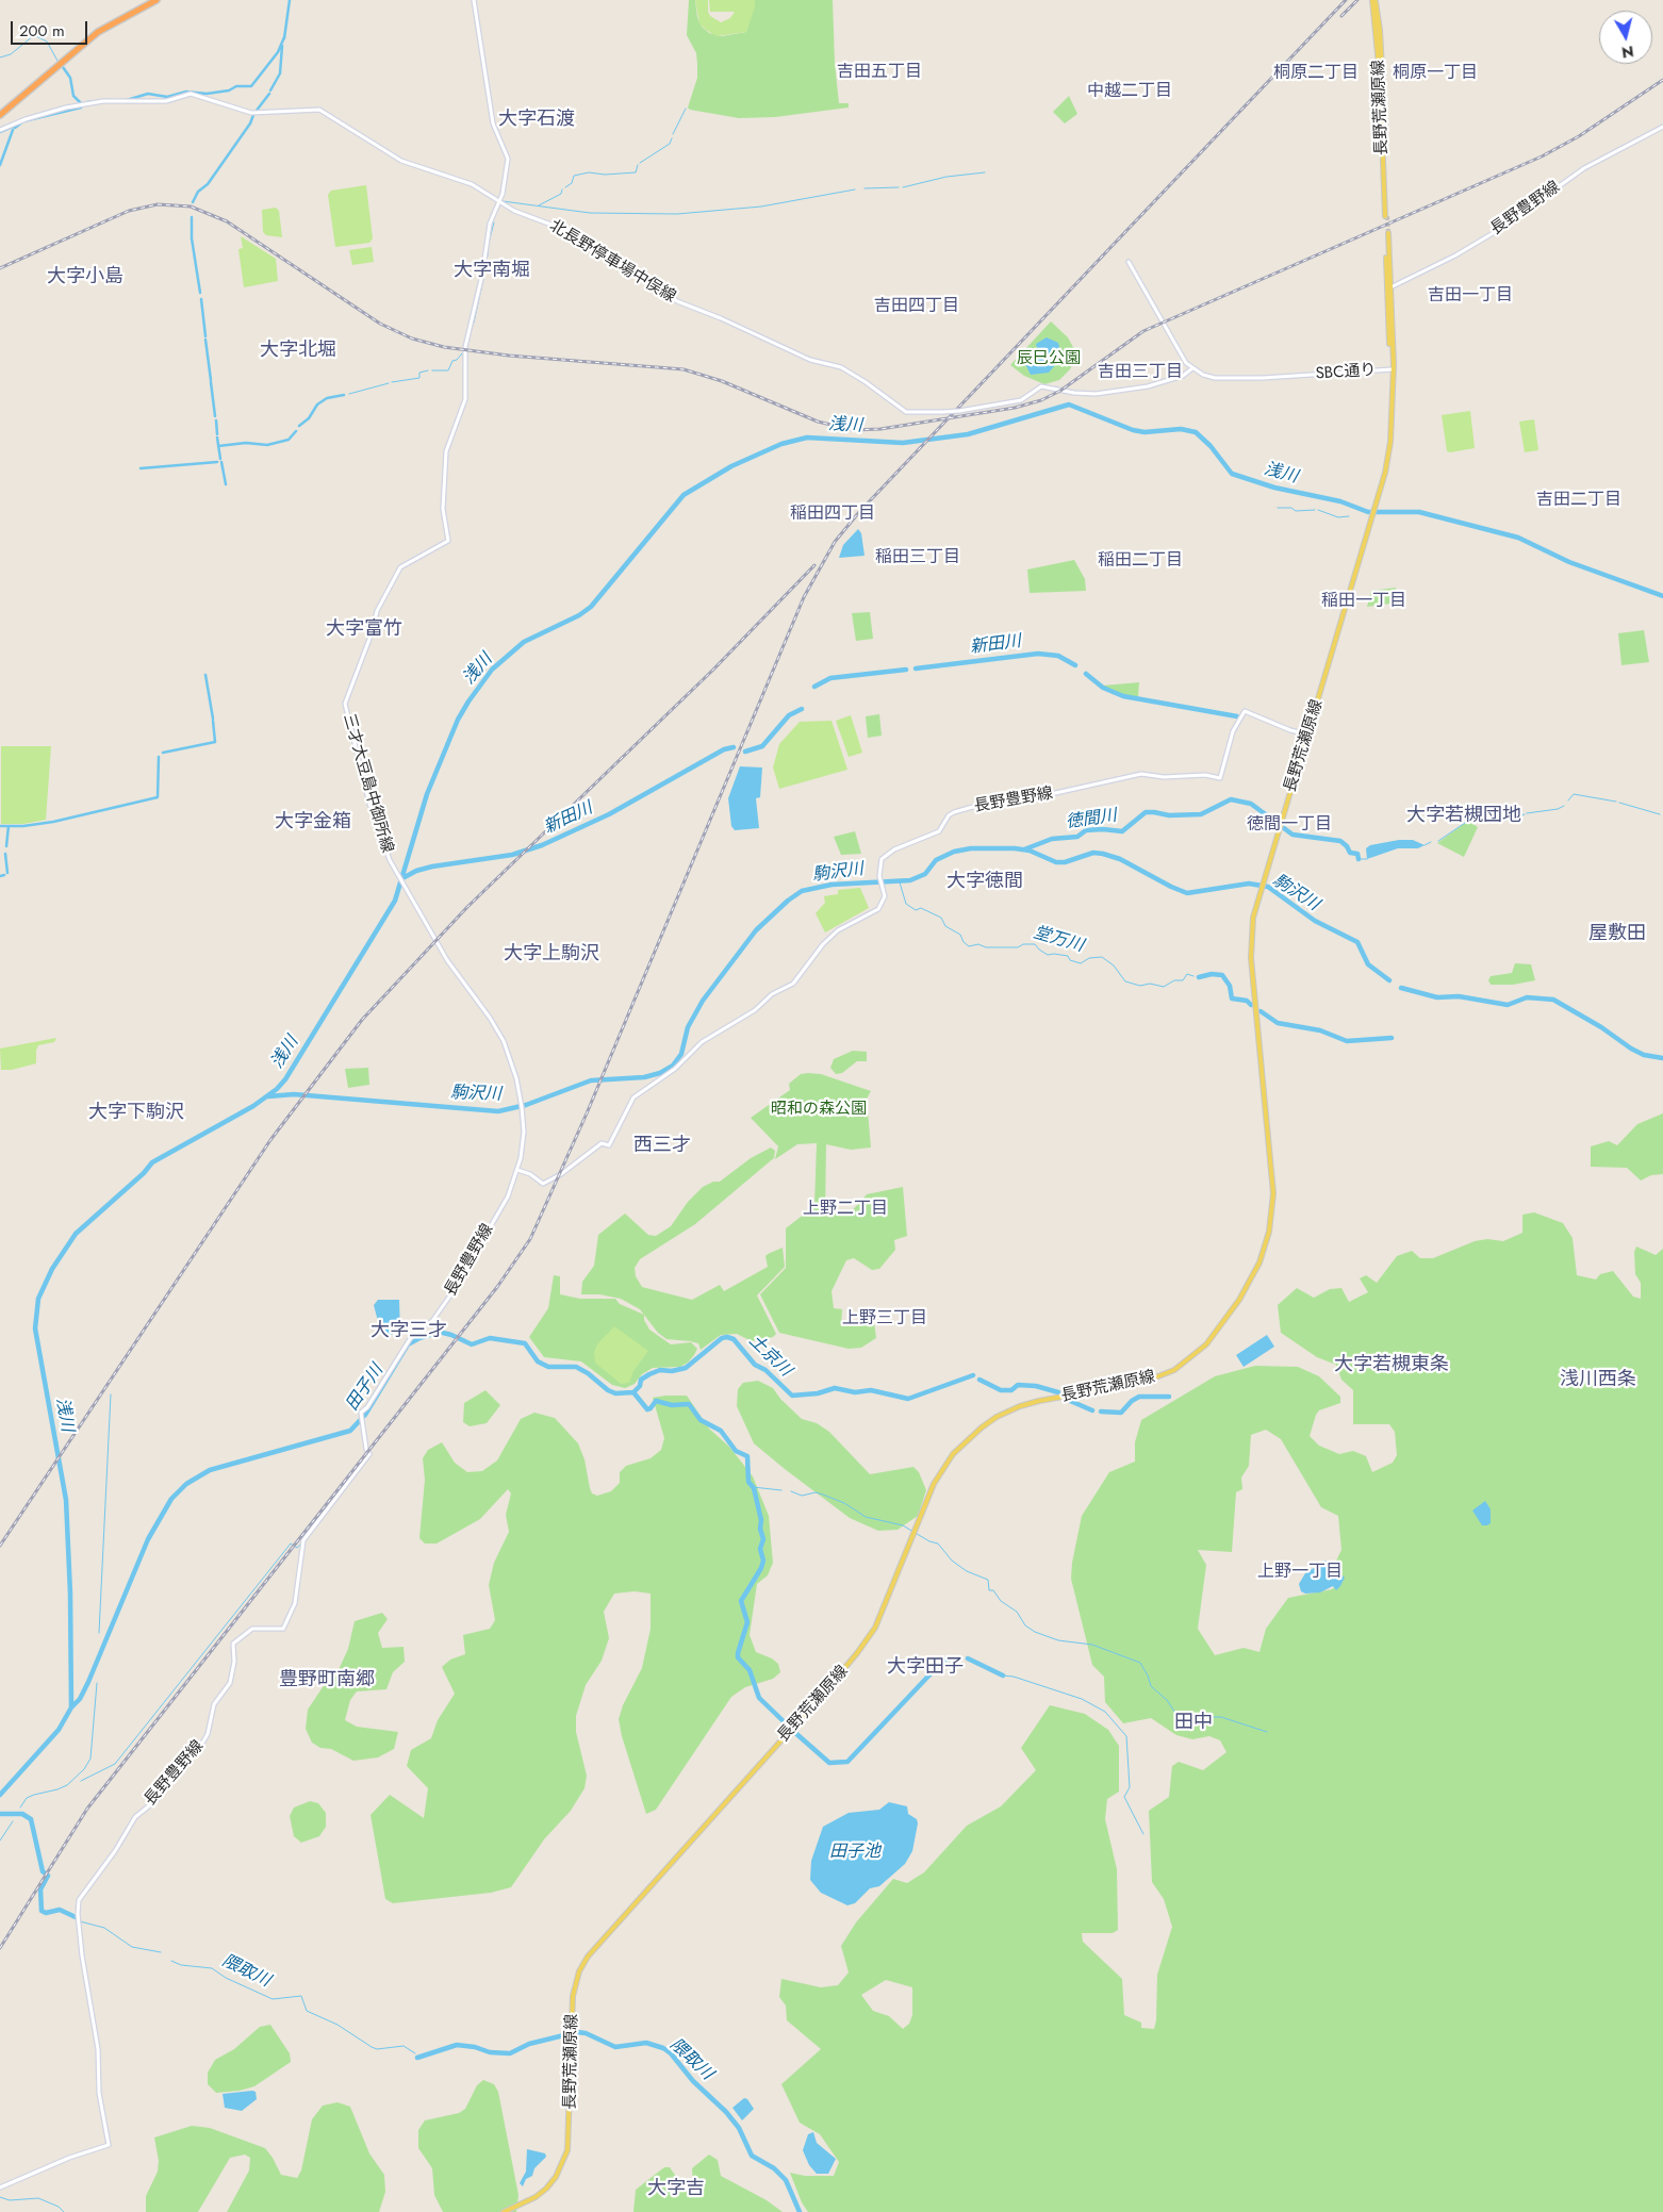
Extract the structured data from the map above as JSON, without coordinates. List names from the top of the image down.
{
  "streets": {
    "main road": [
      "長野荒瀬原線",
      "長野豊野線",
      "北長野停車場中俣線",
      "SBC通り",
      "三才大豆島中御所線"
    ]
  },
  "crossings": [
    ["長野荒瀬原線", "長野豊野線"],
    ["長野荒瀬原線", "SBC通り"],
    ["長野豊野線", "三才大豆島中御所線"],
    ["北長野停車場中俣線", "SBC通り"],
    ["北長野停車場中俣線", "三才大豆島中御所線"]
  ],
  "districts": [
    "吉田五丁目",
    "桐原二丁目",
    "桐原一丁目",
    "中越二丁目",
    "大字石渡",
    "大字南堀",
    "大字小島",
    "吉田一丁目",
    "吉田四丁目",
    "大字北堀",
    "吉田三丁目",
    "吉田二丁目",
    "稲田四丁目",
    "稲田三丁目",
    "稲田二丁目",
    "稲田一丁目",
    "大字富竹",
    "大字若槻団地",
    "大字金箱",
    "徳間一丁目",
    "大字徳間",
    "屋敷田",
    "大字上駒沢",
    "大字下駒沢",
    "西三才",
    "上野二丁目",
    "上野三丁目",
    "大字三才",
    "大字若槻東条",
    "浅川西条",
    "上野一丁目",
    "大字田子",
    "豊野町南郷",
    "田中",
    "大字吉"
  ],
  "water": [
    "浅川",
    "新田川",
    "徳間川",
    "駒沢川",
    "堂万川",
    "土京川",
    "田子川",
    "田子池",
    "隈取川"
  ],
  "parks": ["辰巳公園", "昭和の森公園"],
  "scale_bar": "200 m",
  "north": "bottom"
}
